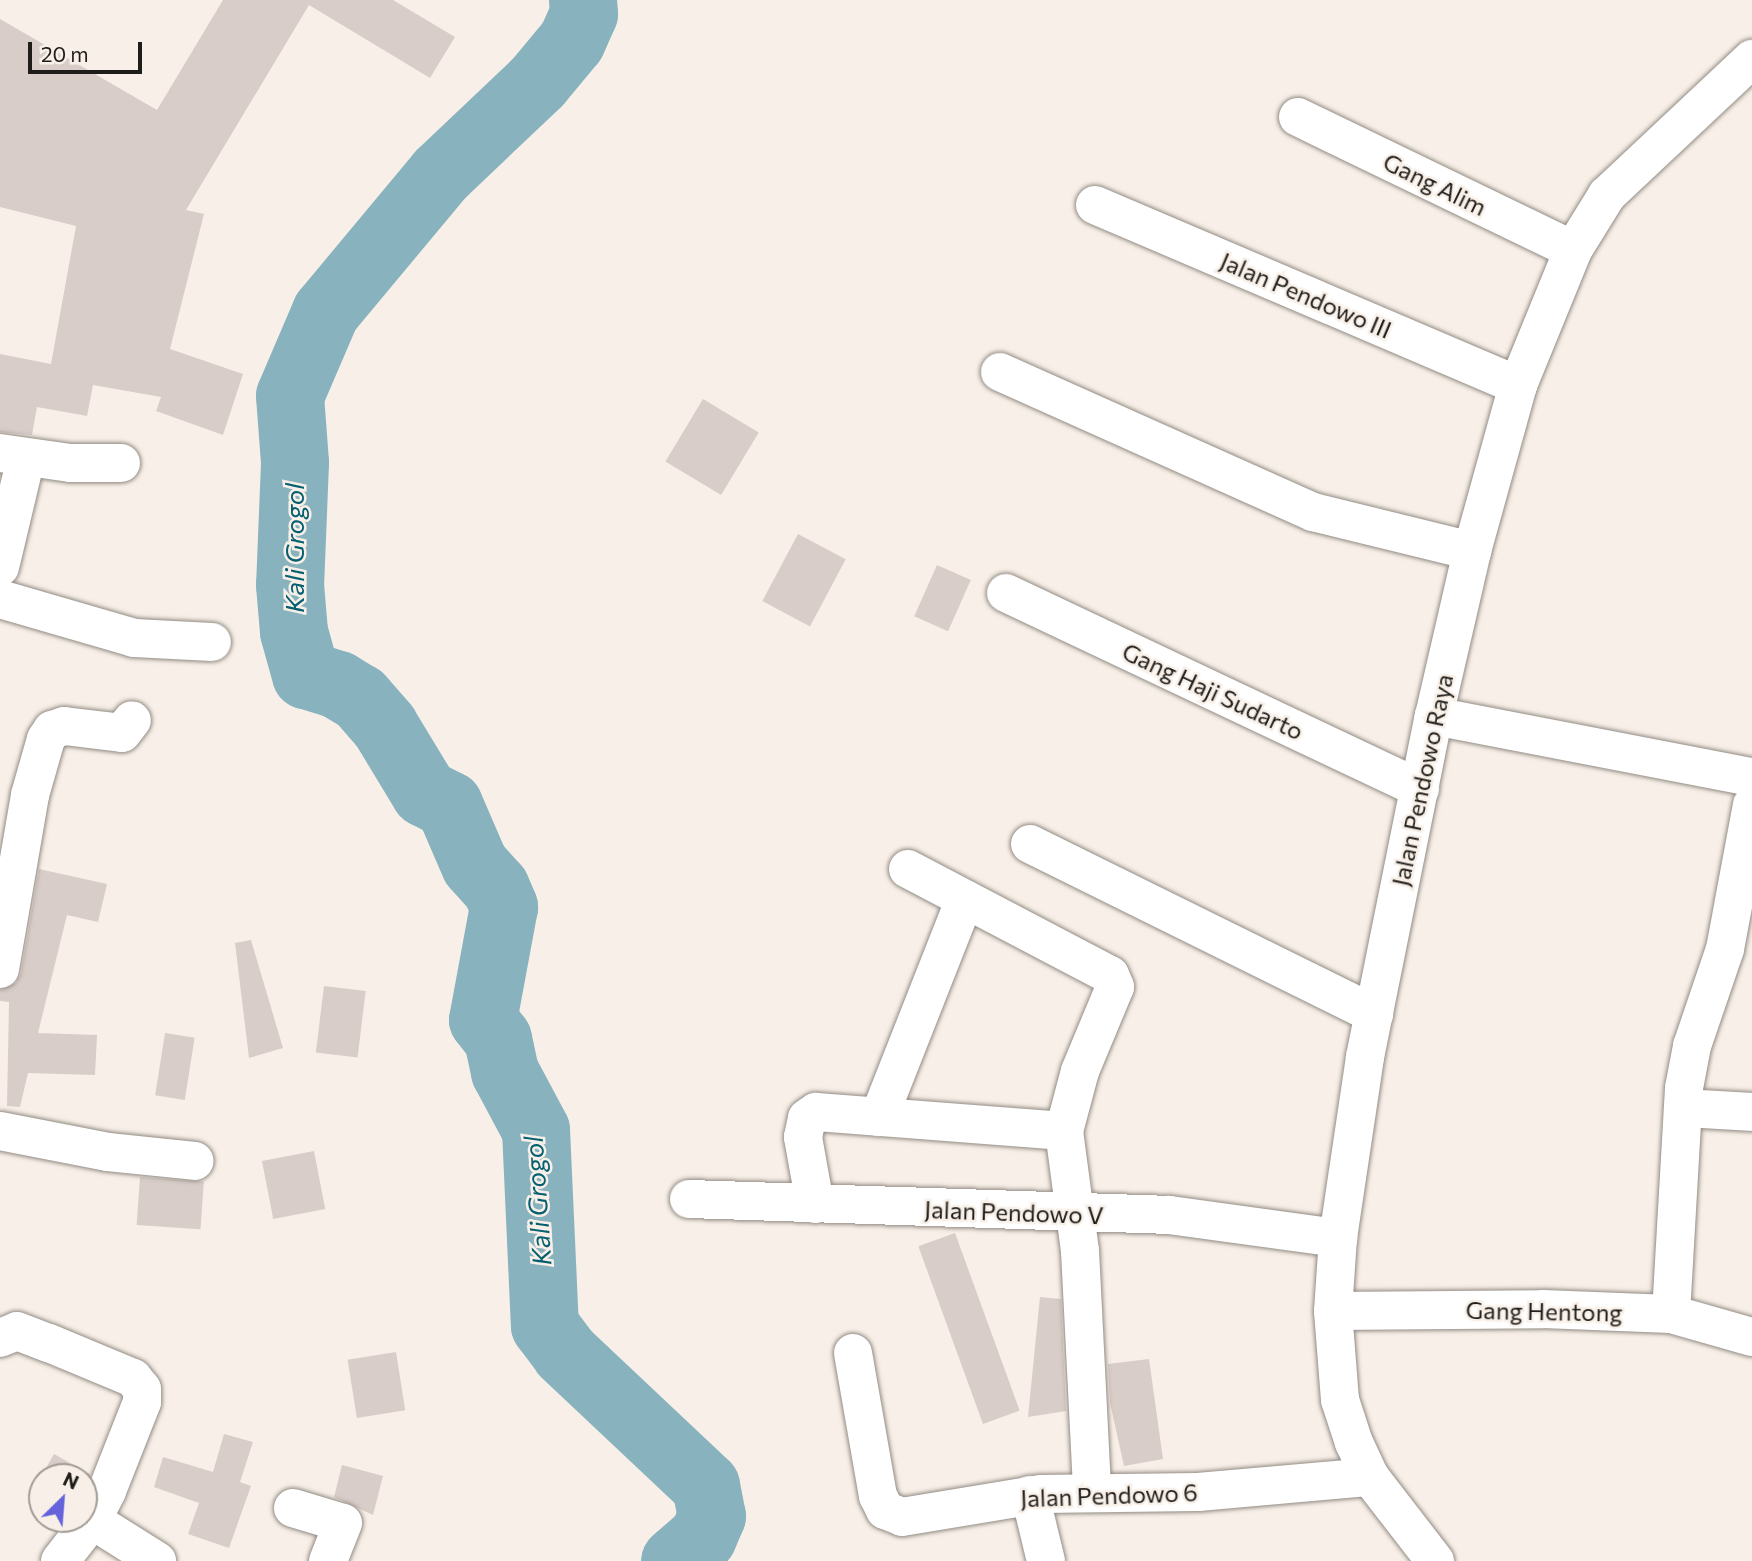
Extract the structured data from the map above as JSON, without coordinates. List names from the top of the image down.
{
  "streets": {
    "street": [
      "Gang Alim",
      "Jalan Pendowo III",
      "Gang Haji Sudarto",
      "Jalan Pendowo Raya",
      "Jalan Pendowo V",
      "Gang Hentong",
      "Jalan Pendowo 6"
    ]
  },
  "crossings": [
    ["Gang Alim", "Jalan Pendowo Raya"],
    ["Jalan Pendowo III", "Jalan Pendowo Raya"],
    ["Gang Haji Sudarto", "Jalan Pendowo Raya"],
    ["Jalan Pendowo Raya", "Jalan Pendowo V"],
    ["Jalan Pendowo Raya", "Gang Hentong"],
    ["Jalan Pendowo Raya", "Jalan Pendowo 6"]
  ],
  "water": ["Kali Grogol"],
  "scale_bar": "20 m",
  "north": "top right"
}
